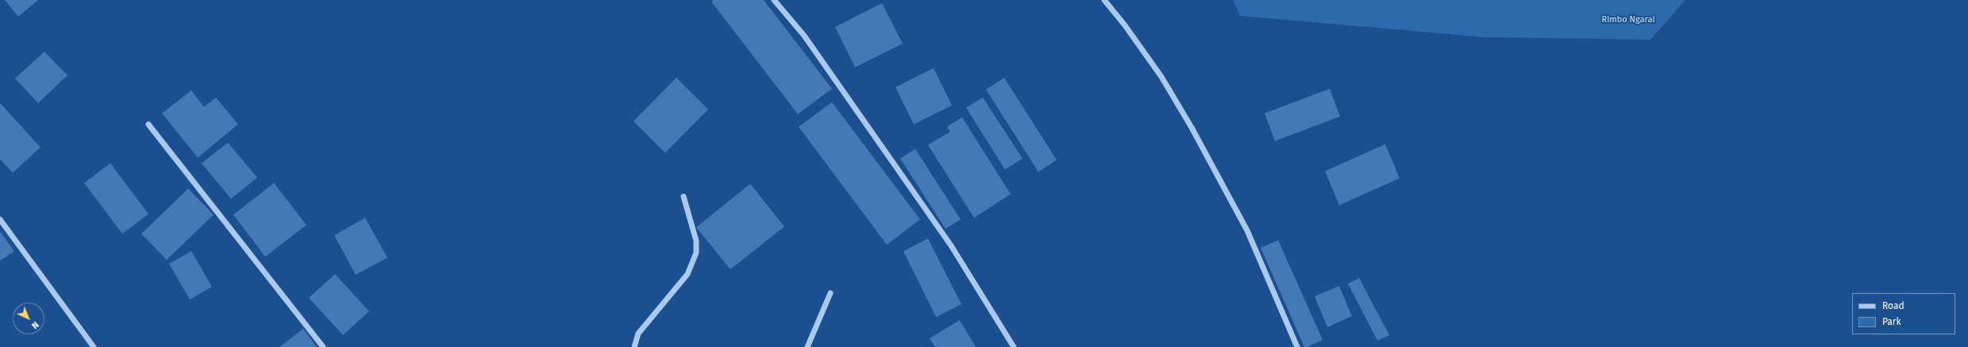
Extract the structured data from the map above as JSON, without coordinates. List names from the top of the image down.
{
  "parks": ["Rimbo Ngarai"],
  "legend": ["Road", "Park"],
  "north": "bottom right"
}
